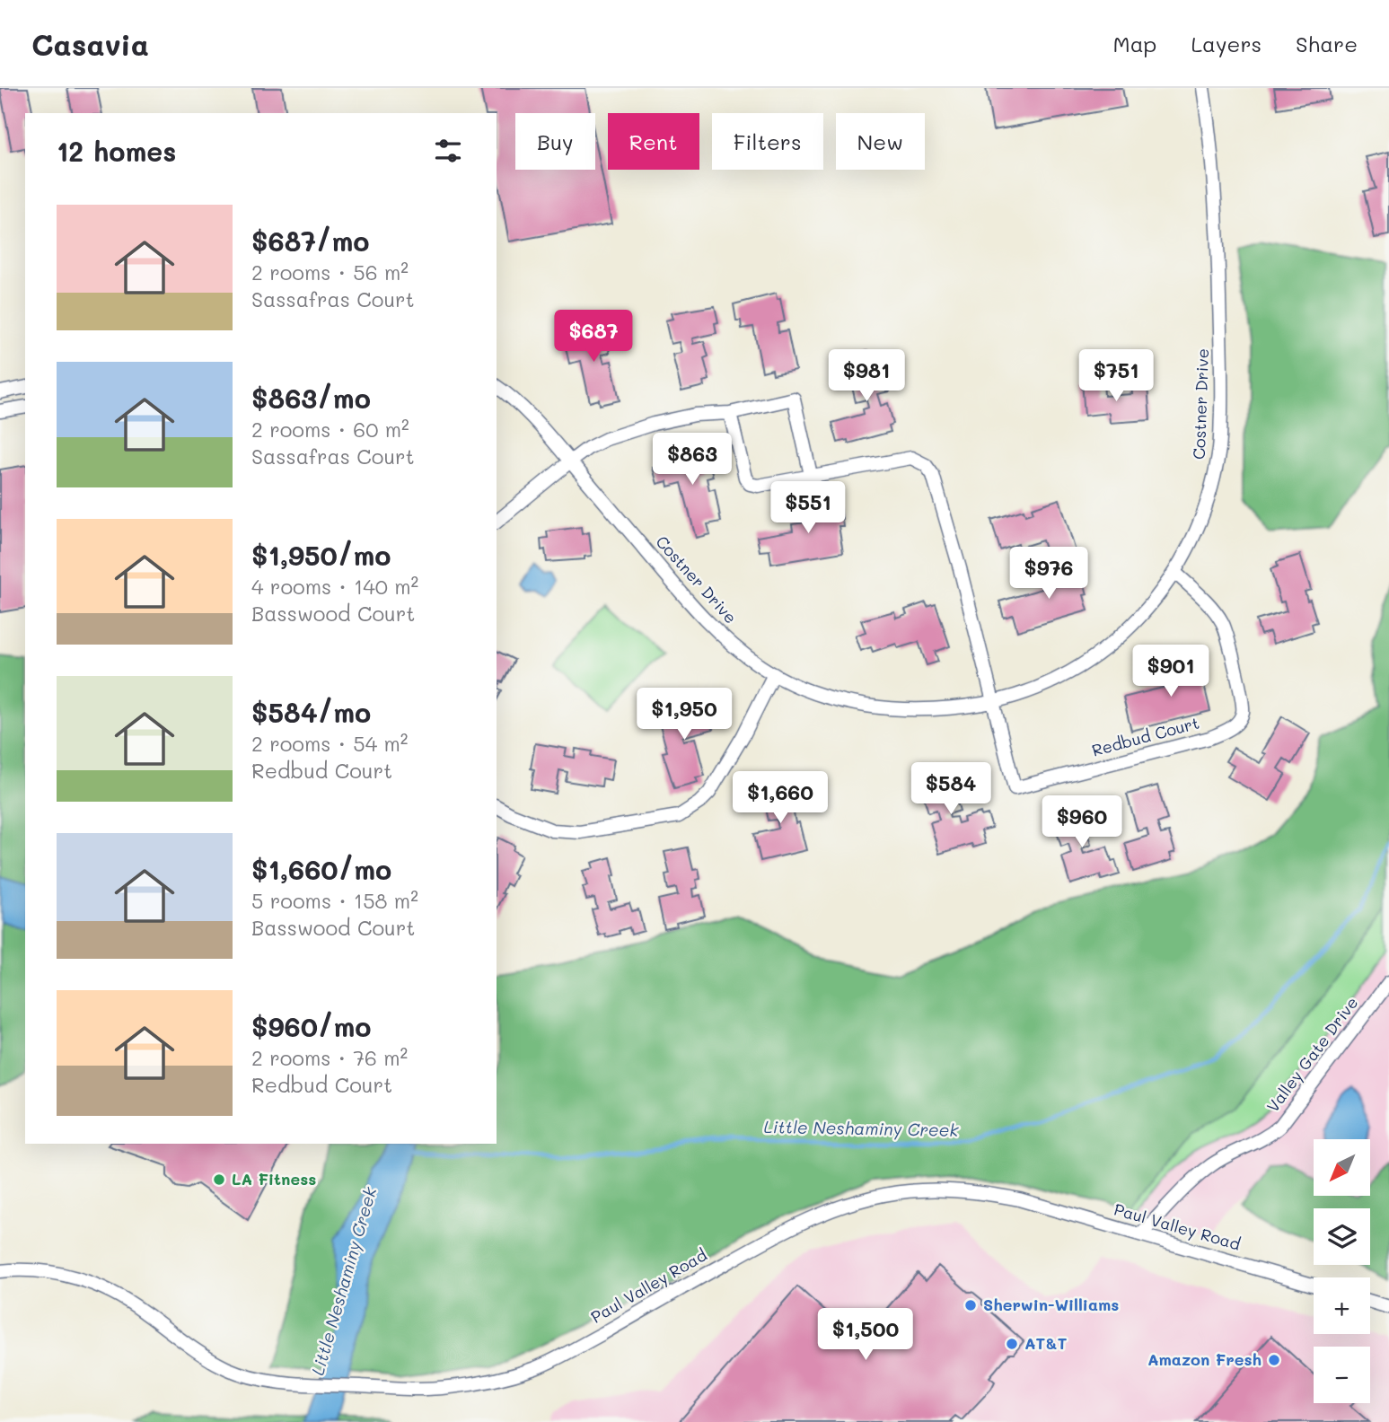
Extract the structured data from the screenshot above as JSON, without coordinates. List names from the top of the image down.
{
  "streets": {
    "street": [
      "Costner Drive",
      "Redbud Court",
      "Valley Gate Drive",
      "Paul Valley Road"
    ]
  },
  "crossings": [
    ["Costner Drive", "Redbud Court"],
    ["Valley Gate Drive", "Paul Valley Road"]
  ],
  "water": ["Little Neshaminy Creek"],
  "places": [
    "LA Fitness",
    "Sherwin-Williams",
    "AT&T",
    "Amazon Fresh"
  ],
  "north": "bottom left",
  "page": {
    "header": "Casavia",
    "nav": ["Map", "Layers", "Share"],
    "chip": [
      "Buy",
      "Rent",
      "Filters",
      "New"
    ],
    "heading": "12 homes",
    "list": [
      {
        "name": "$687/mo",
        "note": "2 rooms · 56 m² · Sassafras Court"
      },
      {
        "name": "$863/mo",
        "note": "2 rooms · 60 m² · Sassafras Court"
      },
      {
        "name": "$1,950/mo",
        "note": "4 rooms · 140 m² · Basswood Court"
      },
      {
        "name": "$584/mo",
        "note": "2 rooms · 54 m² · Redbud Court"
      },
      {
        "name": "$1,660/mo",
        "note": "5 rooms · 158 m² · Basswood Court"
      },
      {
        "name": "$960/mo",
        "note": "2 rooms · 76 m² · Redbud Court"
      }
    ],
    "price": [
      "$687",
      "$981",
      "$751",
      "$863",
      "$551",
      "$976",
      "$901",
      "$1,950",
      "$584",
      "$1,660",
      "$960",
      "$1,500"
    ],
    "map_buttons": ["+", "−"]
  }
}
